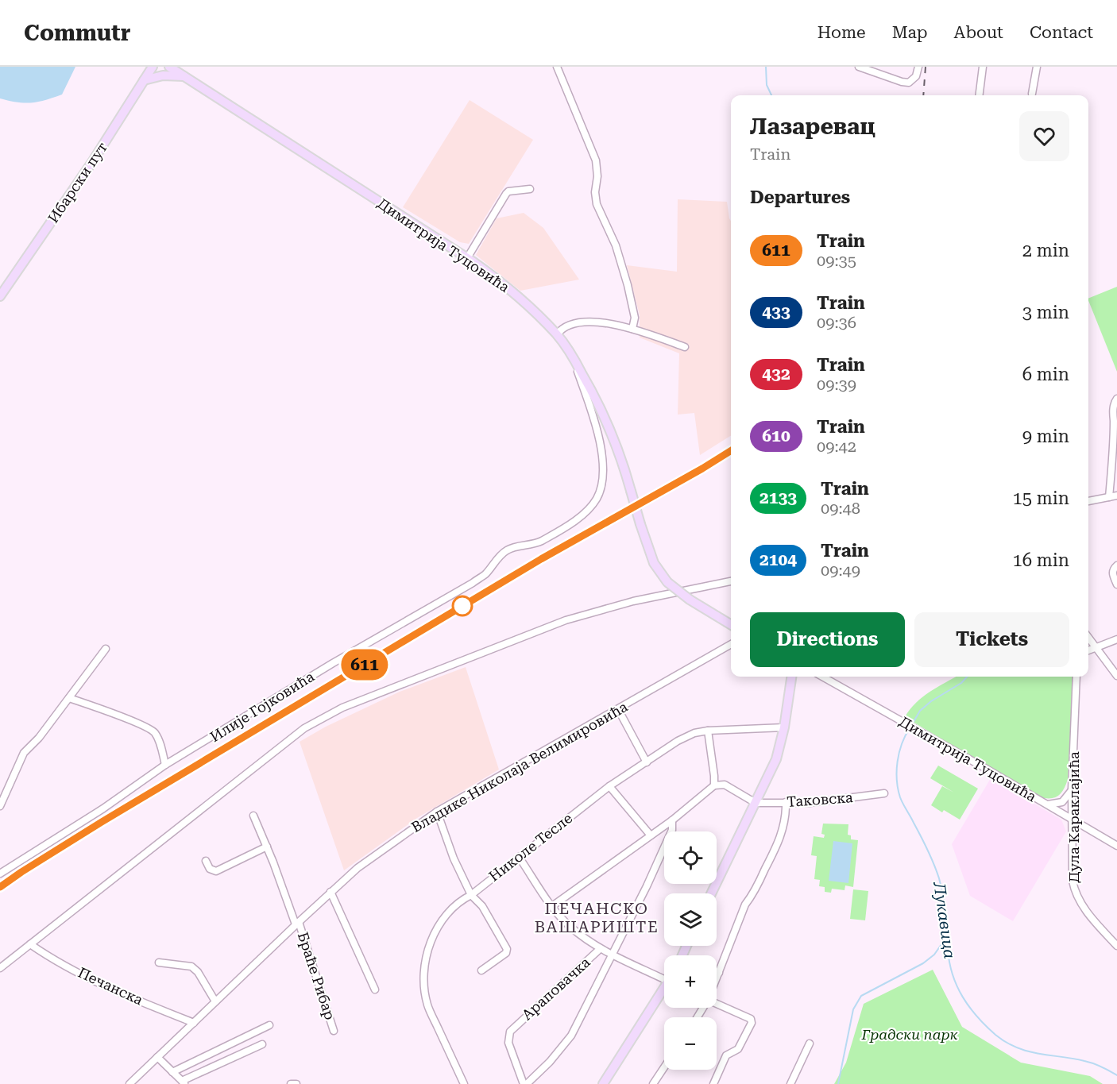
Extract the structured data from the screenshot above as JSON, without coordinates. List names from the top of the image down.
{
  "streets": {
    "main road": ["Ибарски пут", "Димитрија Туцовића"],
    "street": [
      "Илије Гојковића",
      "Владике Николаја Велимировића",
      "Таковска",
      "Дула Караклајића",
      "Николе Тесле",
      "Браће Рибар",
      "Печанска",
      "Араповачка"
    ]
  },
  "crossings": [
    ["Димитрија Туцовића", "Илије Гојковића"],
    ["Димитрија Туцовића", "Дула Караклајића"],
    ["Владике Николаја Велимировића", "Браће Рибар"],
    ["Владике Николаја Велимировића", "Печанска"]
  ],
  "districts": ["ПЕЧАНСКО ВАШАРИШТЕ"],
  "water": ["Лукавица"],
  "parks": ["Градски парк"],
  "page": {
    "header": "Commutr",
    "nav": [
      "Home",
      "Map",
      "About",
      "Contact"
    ],
    "on_map": "611",
    "heading": [
      ["Лазаревац", "Train"],
      "Departures"
    ],
    "list": [
      {
        "mark": "611",
        "name": "Train",
        "note": "09:35",
        "value": "2 min"
      },
      {
        "mark": "433",
        "name": "Train",
        "note": "09:36",
        "value": "3 min"
      },
      {
        "mark": "432",
        "name": "Train",
        "note": "09:39",
        "value": "6 min"
      },
      {
        "mark": "610",
        "name": "Train",
        "note": "09:42",
        "value": "9 min"
      },
      {
        "mark": "2133",
        "name": "Train",
        "note": "09:48",
        "value": "15 min"
      },
      {
        "mark": "2104",
        "name": "Train",
        "note": "09:49",
        "value": "16 min"
      }
    ],
    "buttons": ["Directions", "Tickets"],
    "map_buttons": ["+", "−"]
  }
}
